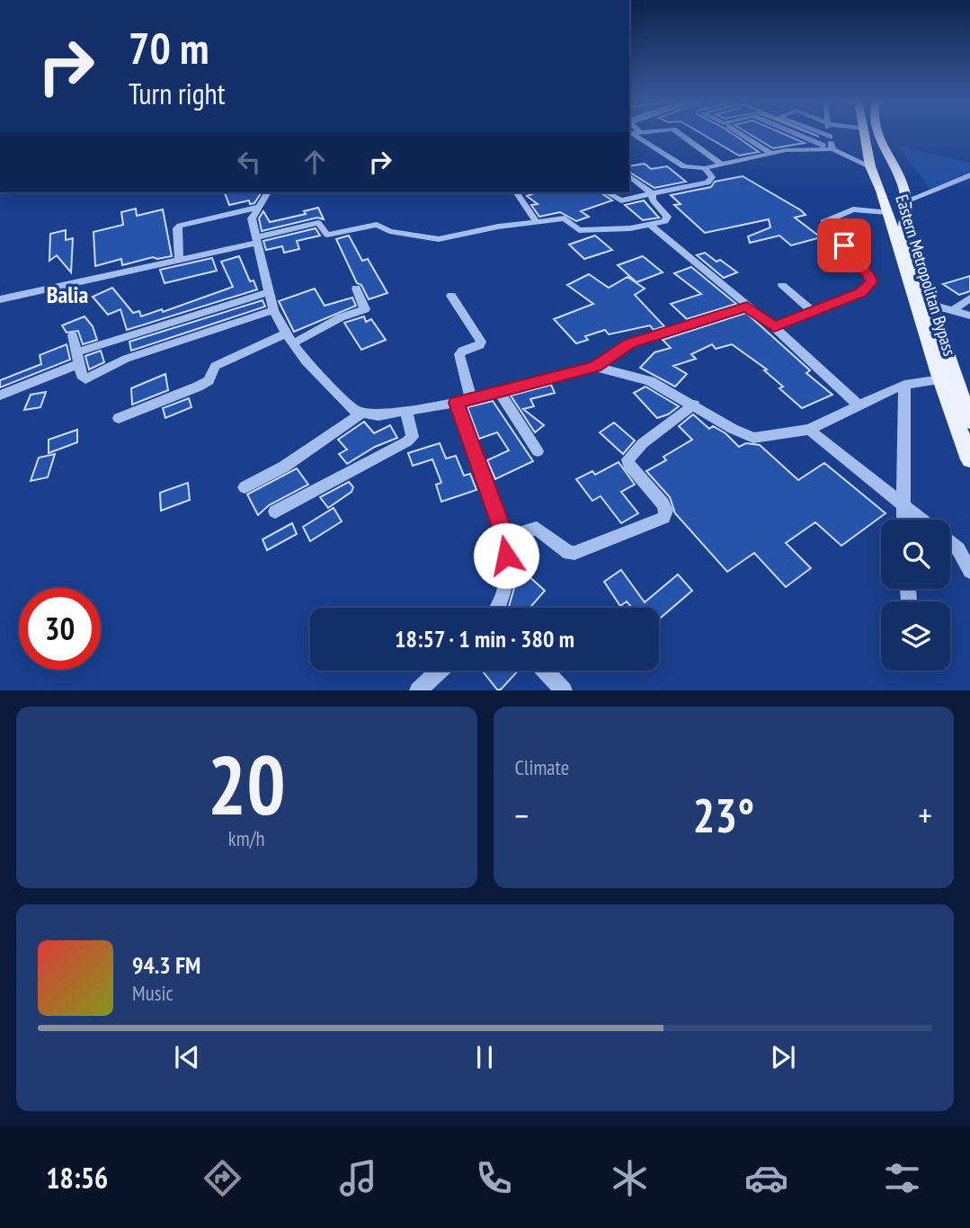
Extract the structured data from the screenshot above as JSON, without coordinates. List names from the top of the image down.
{
  "streets": {
    "main road": ["Eastern Metropolitan Bypass"]
  },
  "districts": ["Balia"],
  "page": {
    "turn": ["70 m", "Turn right"],
    "limit": "30",
    "trip": "18:57 · 1 min · 380 m",
    "tile": [
      ["20", "km/h"],
      "Climate"
    ],
    "heat": ["−", "23°", "+"],
    "song": ["94.3 FM", "Music"],
    "tabs": "18:56"
  }
}
